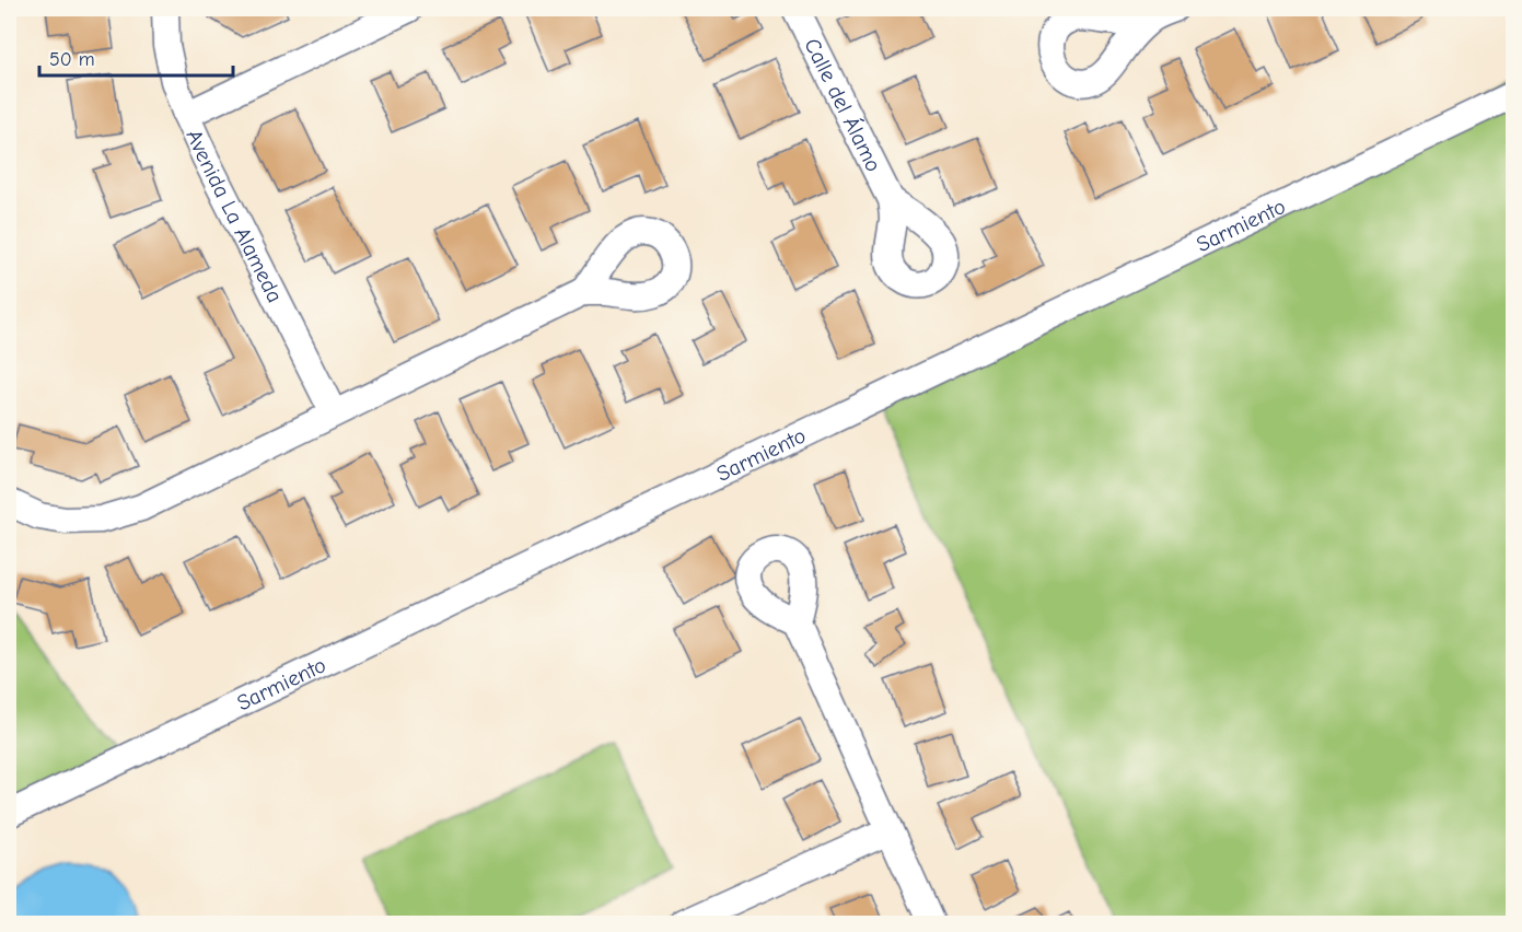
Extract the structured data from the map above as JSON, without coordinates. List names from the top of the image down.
{
  "streets": {
    "street": ["Calle del Álamo", "Avenida La Alameda", "Sarmiento"]
  },
  "scale_bar": "50 m"
}
